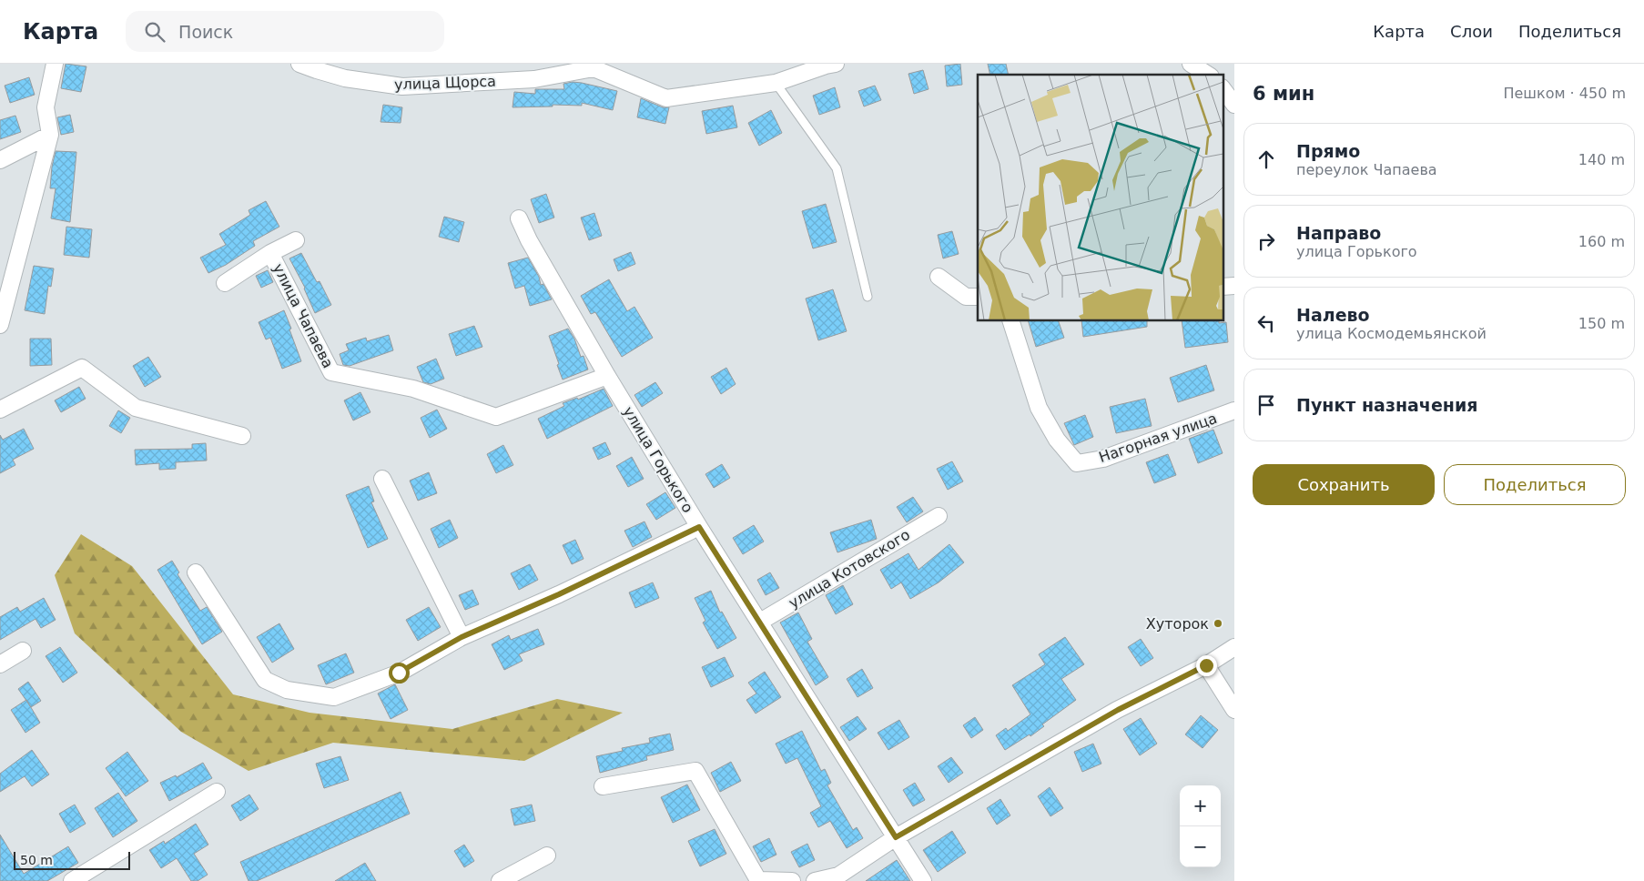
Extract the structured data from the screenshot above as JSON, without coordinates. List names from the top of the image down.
{
  "streets": {
    "street": [
      "улица Щорса",
      "улица Чапаева",
      "Нагорная улица",
      "улица Горького",
      "улица Котовского"
    ]
  },
  "crossings": [
    ["улица Чапаева", "улица Горького"],
    ["улица Горького", "улица Котовского"]
  ],
  "places": ["Хуторок"],
  "scale_bar": "50 m",
  "page": {
    "header": "Карта",
    "search": "Поиск",
    "nav": ["Карта", "Слои", "Поделиться"],
    "heading": ["6 мин", "Пешком · 450 m"],
    "list": [
      ["Прямо", "переулок Чапаева", "140 m"],
      ["Направо", "улица Горького", "160 m"],
      ["Налево", "улица Космодемьянской", "150 m"],
      "Пункт назначения"
    ],
    "buttons": ["Сохранить", "Поделиться"],
    "map_buttons": ["+", "−"],
    "scale": "50 m"
  }
}
